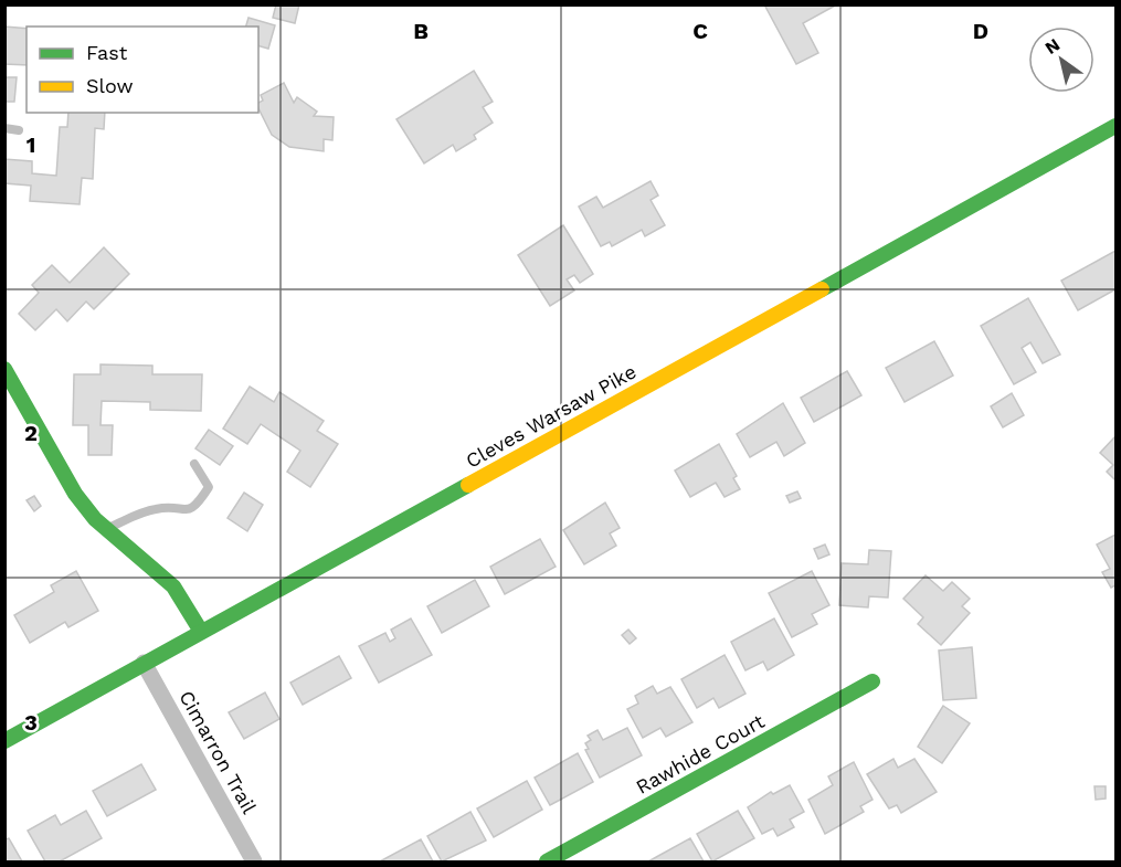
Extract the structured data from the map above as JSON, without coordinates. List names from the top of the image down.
{
  "streets": {
    "street": ["Cleves Warsaw Pike", "Cimarron Trail", "Rawhide Court"]
  },
  "crossings": [
    ["Cleves Warsaw Pike", "Cimarron Trail"]
  ],
  "legend": ["Fast", "Slow"],
  "north": "top left",
  "grid": {
    "columns": ["B", "C", "D"],
    "rows": ["1", "2", "3"]
  }
}
